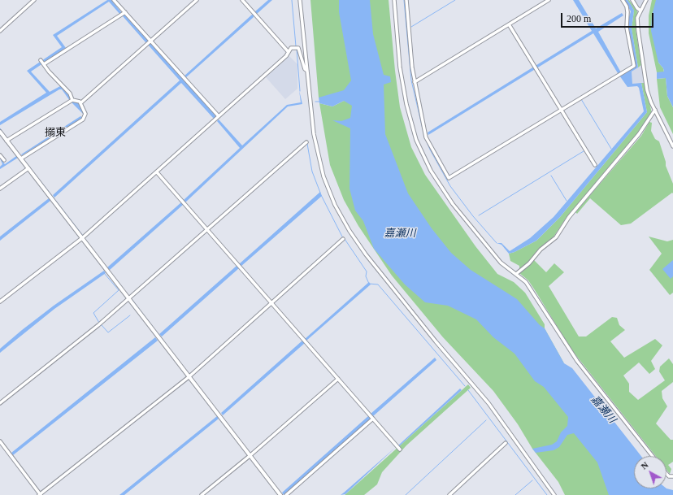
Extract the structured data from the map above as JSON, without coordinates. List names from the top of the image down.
{
  "districts": ["搦東"],
  "water": ["嘉瀬川"],
  "scale_bar": "200 m",
  "north": "top left"
}
